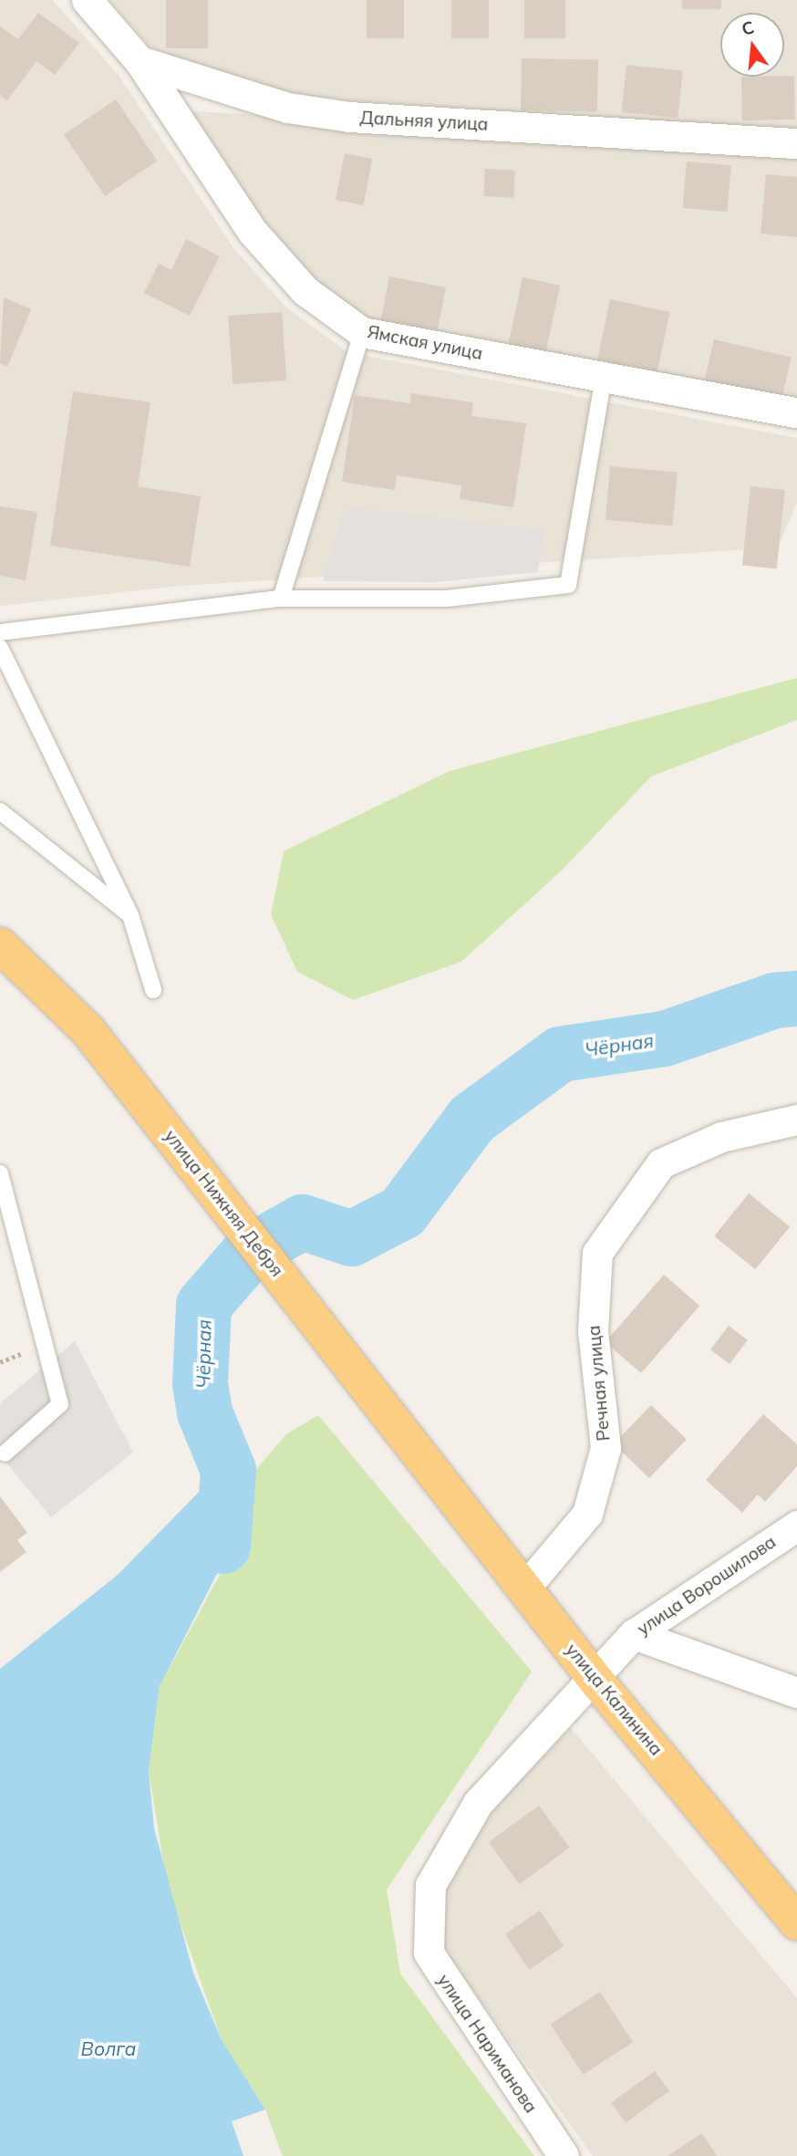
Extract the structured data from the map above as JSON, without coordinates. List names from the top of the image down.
{
  "streets": {
    "highway": ["улица Нижняя Дебря", "улица Калинина"],
    "street": [
      "Дальняя улица",
      "Ямская улица",
      "Речная улица",
      "улица Ворошилова",
      "улица Нариманова"
    ]
  },
  "crossings": [
    ["Дальняя улица", "Ямская улица"],
    ["улица Нижняя Дебря", "улица Калинина"],
    ["Речная улица", "улица Калинина"],
    ["улица Ворошилова", "улица Калинина"],
    ["улица Ворошилова", "улица Нариманова"],
    ["улица Калинина", "улица Нариманова"]
  ],
  "water": ["Чёрная", "Волга"],
  "north": "top"
}
